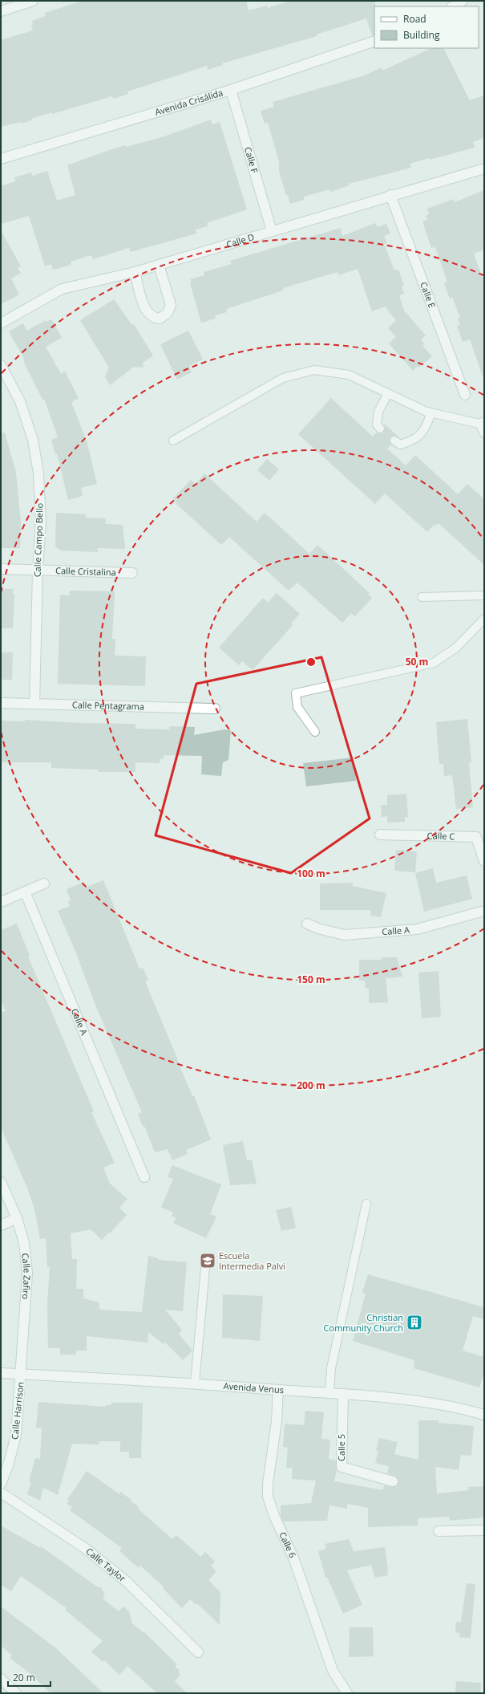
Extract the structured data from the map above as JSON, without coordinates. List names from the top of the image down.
{
  "streets": {
    "street": [
      "Avenida Crisálida",
      "Calle F",
      "Calle D",
      "Calle E",
      "Calle Campo Bello",
      "Calle Cristalina",
      "Calle Pentagrama",
      "Calle C",
      "Calle A",
      "Calle Zafiro",
      "Avenida Venus",
      "Calle Harrison",
      "Calle 5",
      "Calle 6",
      "Calle Taylor"
    ]
  },
  "crossings": [
    ["Avenida Crisálida", "Calle F"],
    ["Calle F", "Calle D"],
    ["Calle D", "Calle E"],
    ["Calle Campo Bello", "Calle Cristalina"],
    ["Calle Campo Bello", "Calle Pentagrama"],
    ["Calle Zafiro", "Avenida Venus"],
    ["Calle Zafiro", "Calle Harrison"],
    ["Avenida Venus", "Calle Harrison"],
    ["Avenida Venus", "Calle 5"],
    ["Avenida Venus", "Calle 6"]
  ],
  "places": {
    "school or university": ["Escuela Intermedia Palvi"],
    "building": ["Christian Community Church"]
  },
  "legend": ["Road", "Building"],
  "scale_bar": "20 m",
  "rings": [
    "50 m",
    "100 m",
    "150 m",
    "200 m"
  ]
}
